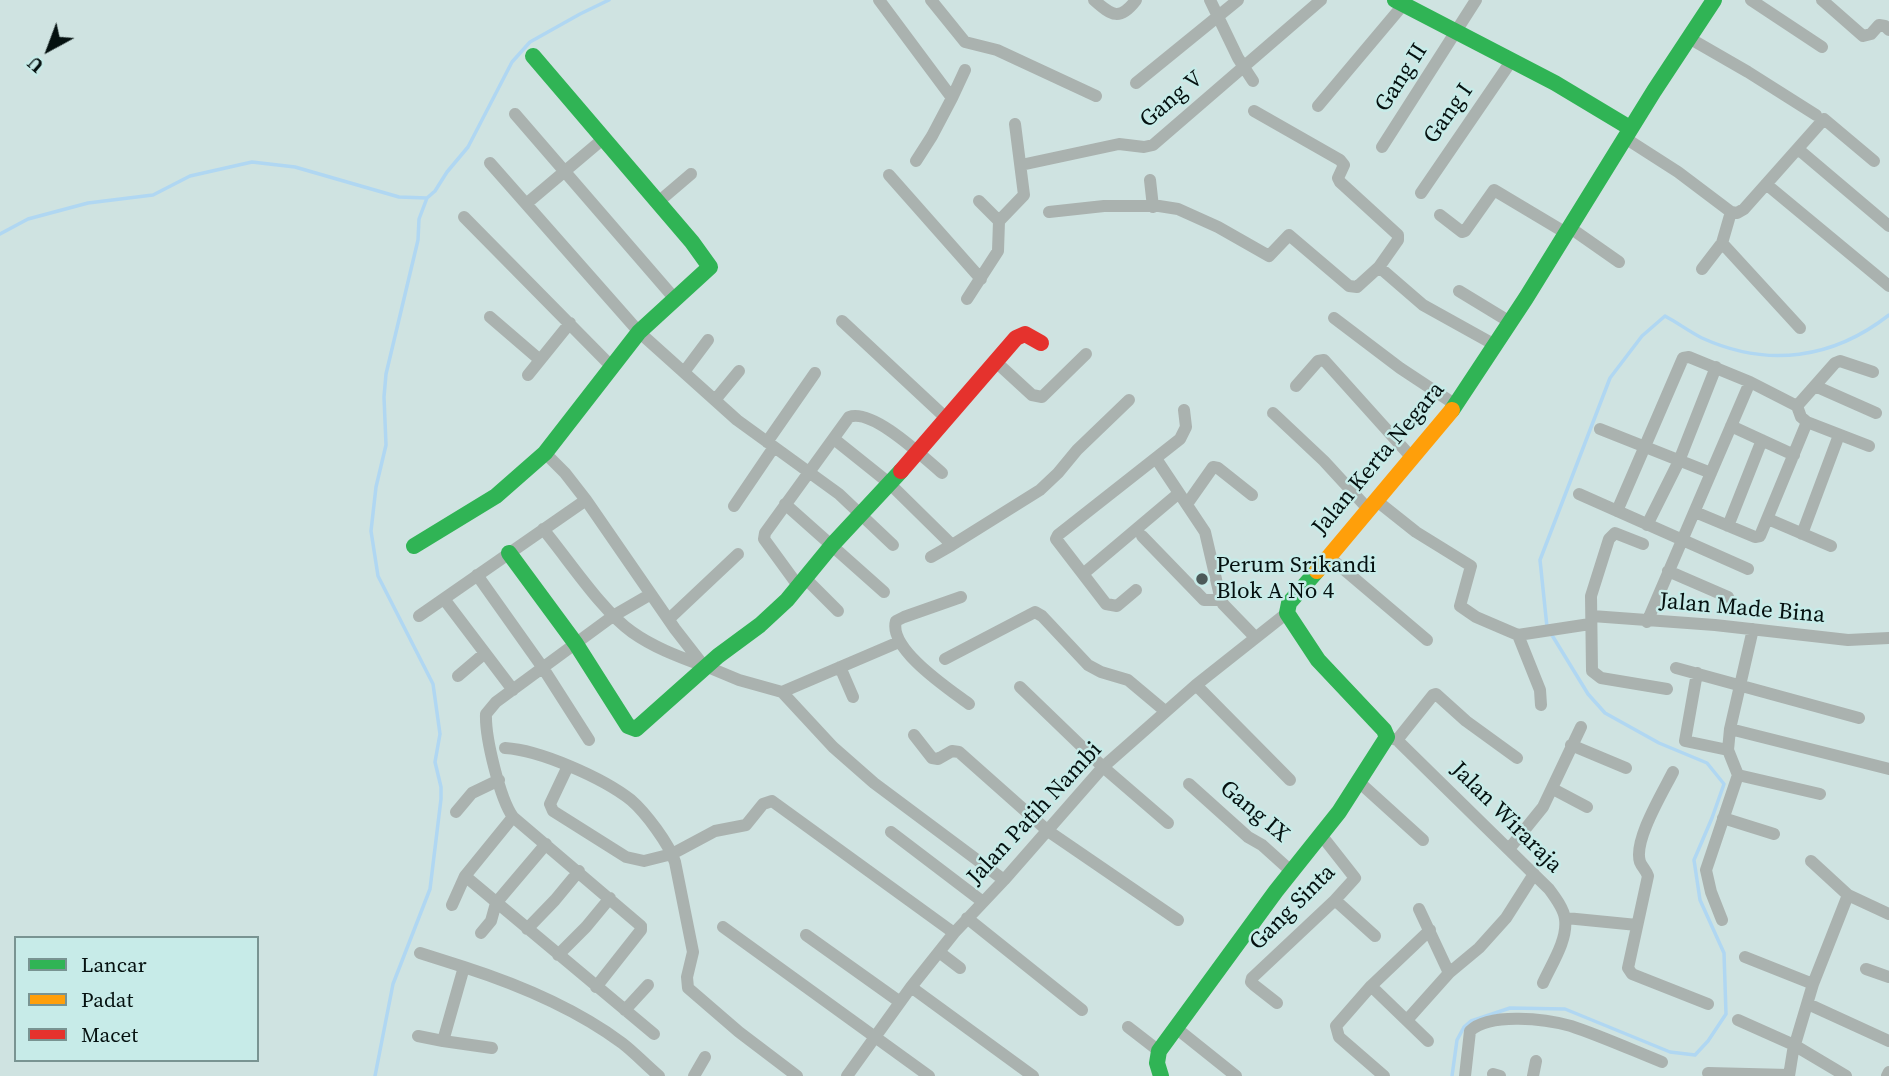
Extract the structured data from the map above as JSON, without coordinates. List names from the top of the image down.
{
  "streets": {
    "street": [
      "Gang II",
      "Gang V",
      "Gang I",
      "Jalan Kerta Negara",
      "Jalan Made Bina",
      "Gang IX",
      "Jalan Patih Nambi",
      "Jalan Wiraraja",
      "Gang Sinta"
    ]
  },
  "crossings": [
    ["Jalan Kerta Negara", "Jalan Patih Nambi"]
  ],
  "places": ["Perum Srikandi Blok A No 4"],
  "legend": ["Lancar", "Padat", "Macet"],
  "north": "bottom left"
}
